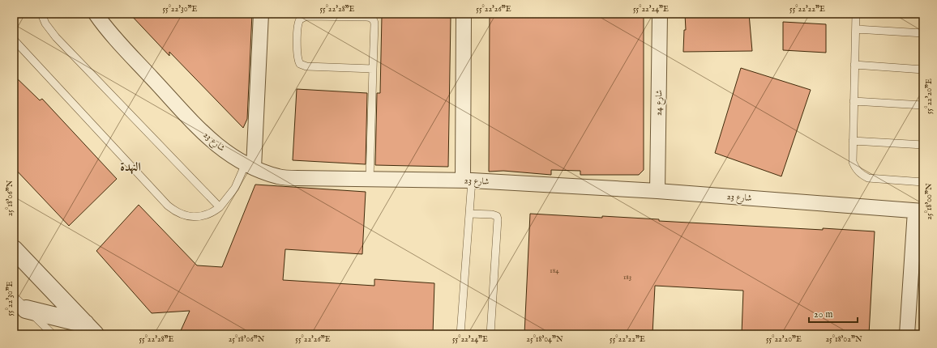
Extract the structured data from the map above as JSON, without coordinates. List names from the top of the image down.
{
  "streets": {
    "street": ["شارع 24", "شارع 23"]
  },
  "crossings": [
    ["شارع 24", "شارع 23"]
  ],
  "districts": ["النهدة"],
  "house_numbers": ["184", "183"],
  "scale_bar": "20 m",
  "coordinates": [
    "55°22'30\"E",
    "55°22'28\"E",
    "55°22'26\"E",
    "55°22'24\"E",
    "55°22'22\"E",
    "55°22'20\"E",
    "25°18'06\"N",
    "25°18'00\"N",
    "25°18'04\"N",
    "25°18'02\"N"
  ]
}
